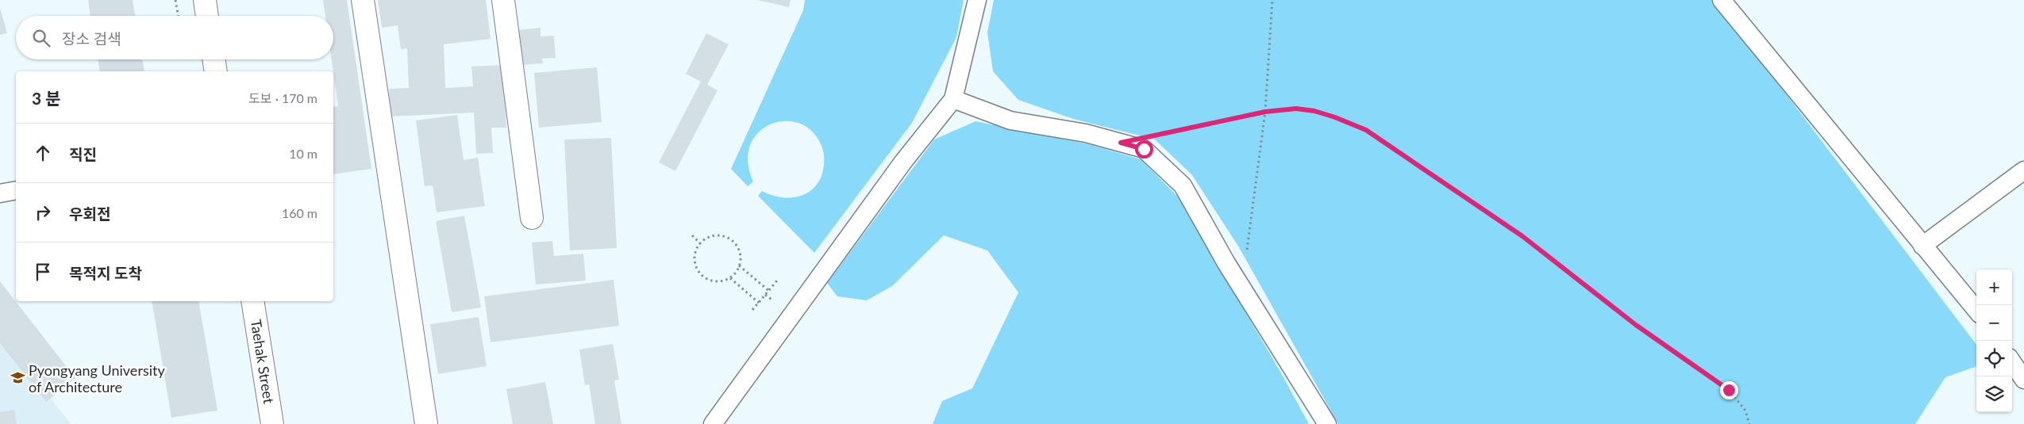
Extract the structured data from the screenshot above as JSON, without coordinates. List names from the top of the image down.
{
  "streets": {
    "street": ["Taehak Street"]
  },
  "places": {
    "school or university": ["Pyongyang University of Architecture"]
  },
  "page": {
    "search": "장소 검색",
    "heading": ["3 분", "도보 · 170 m"],
    "list": [
      ["직진", "10 m"],
      ["우회전", "160 m"],
      "목적지 도착"
    ],
    "map_buttons": ["+", "−"]
  }
}
